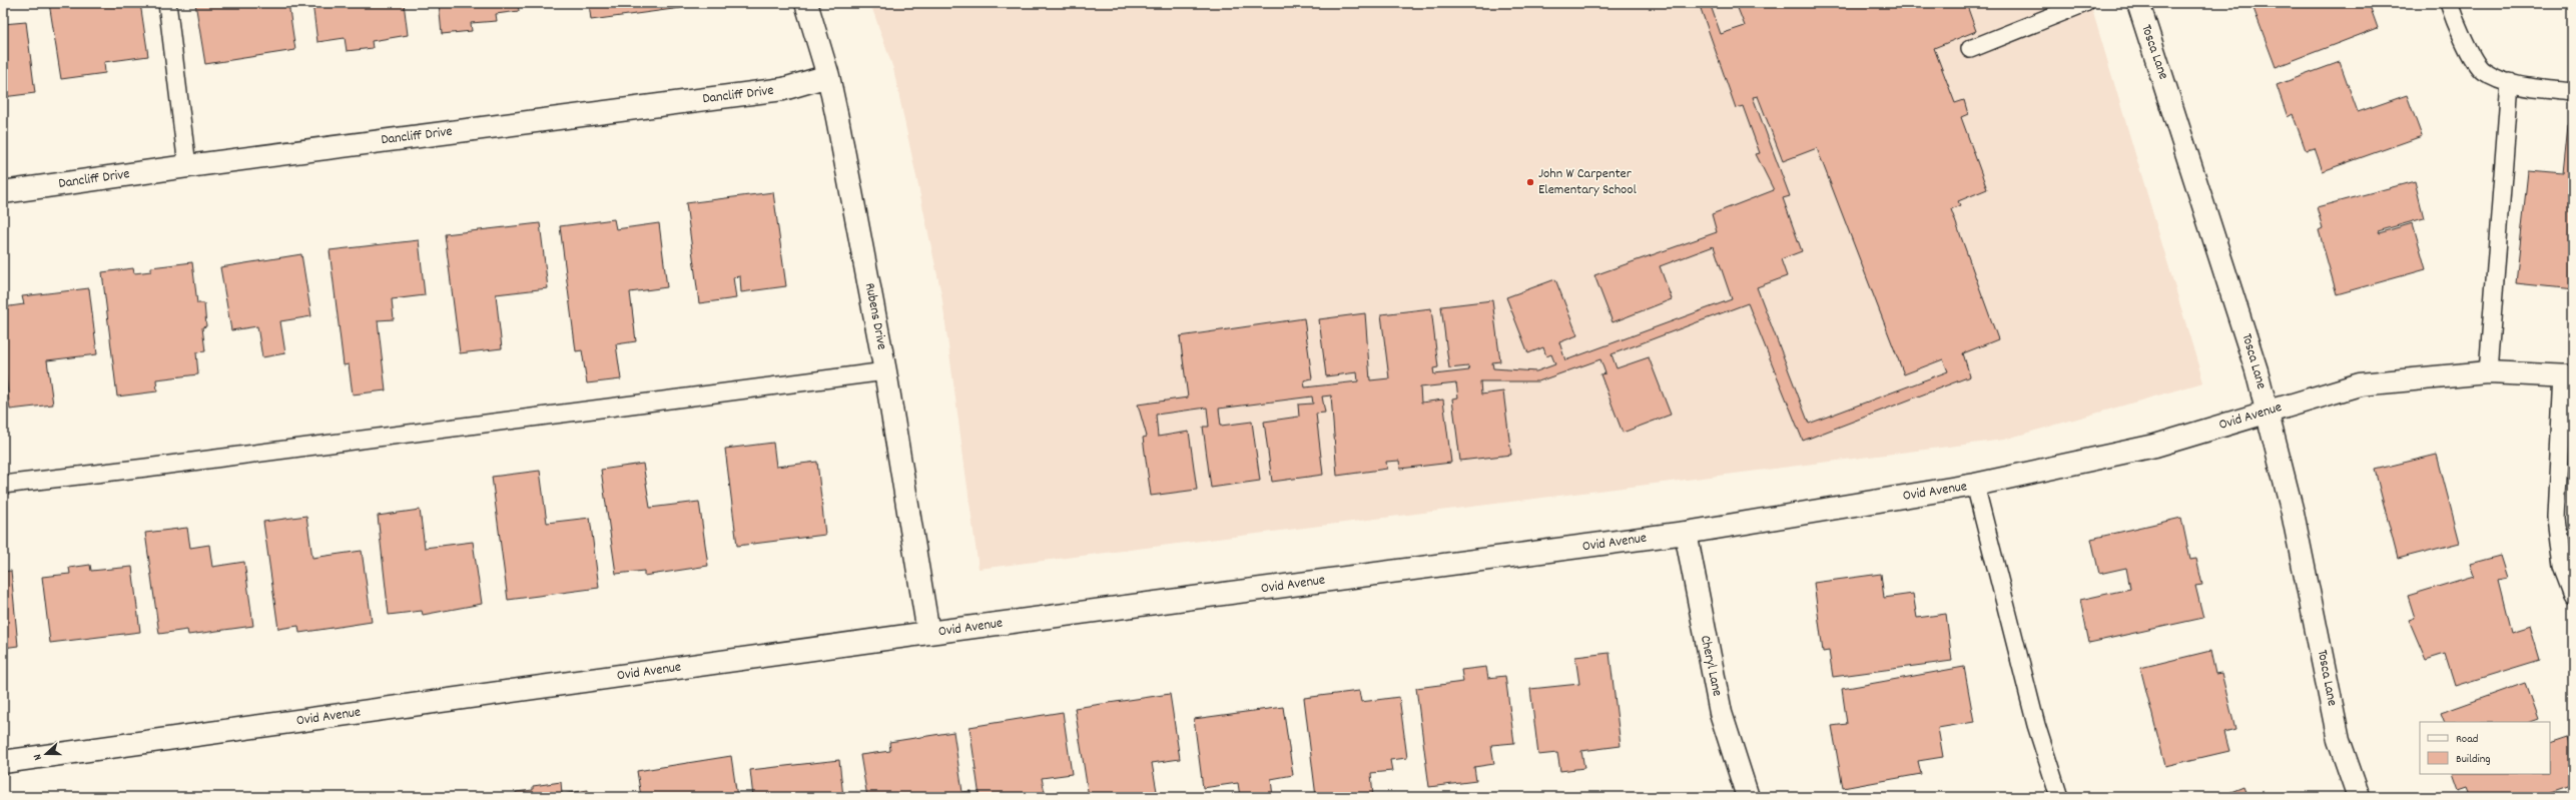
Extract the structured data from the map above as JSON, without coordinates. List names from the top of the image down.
{
  "streets": {
    "street": [
      "Tosca Lane",
      "Dancliff Drive",
      "Rubens Drive",
      "Ovid Avenue",
      "Cheryl Lane"
    ]
  },
  "crossings": [
    ["Tosca Lane", "Ovid Avenue"],
    ["Dancliff Drive", "Rubens Drive"],
    ["Rubens Drive", "Ovid Avenue"],
    ["Ovid Avenue", "Cheryl Lane"]
  ],
  "places": ["John W Carpenter Elementary School"],
  "legend": ["Road", "Building"],
  "north": "left"
}
